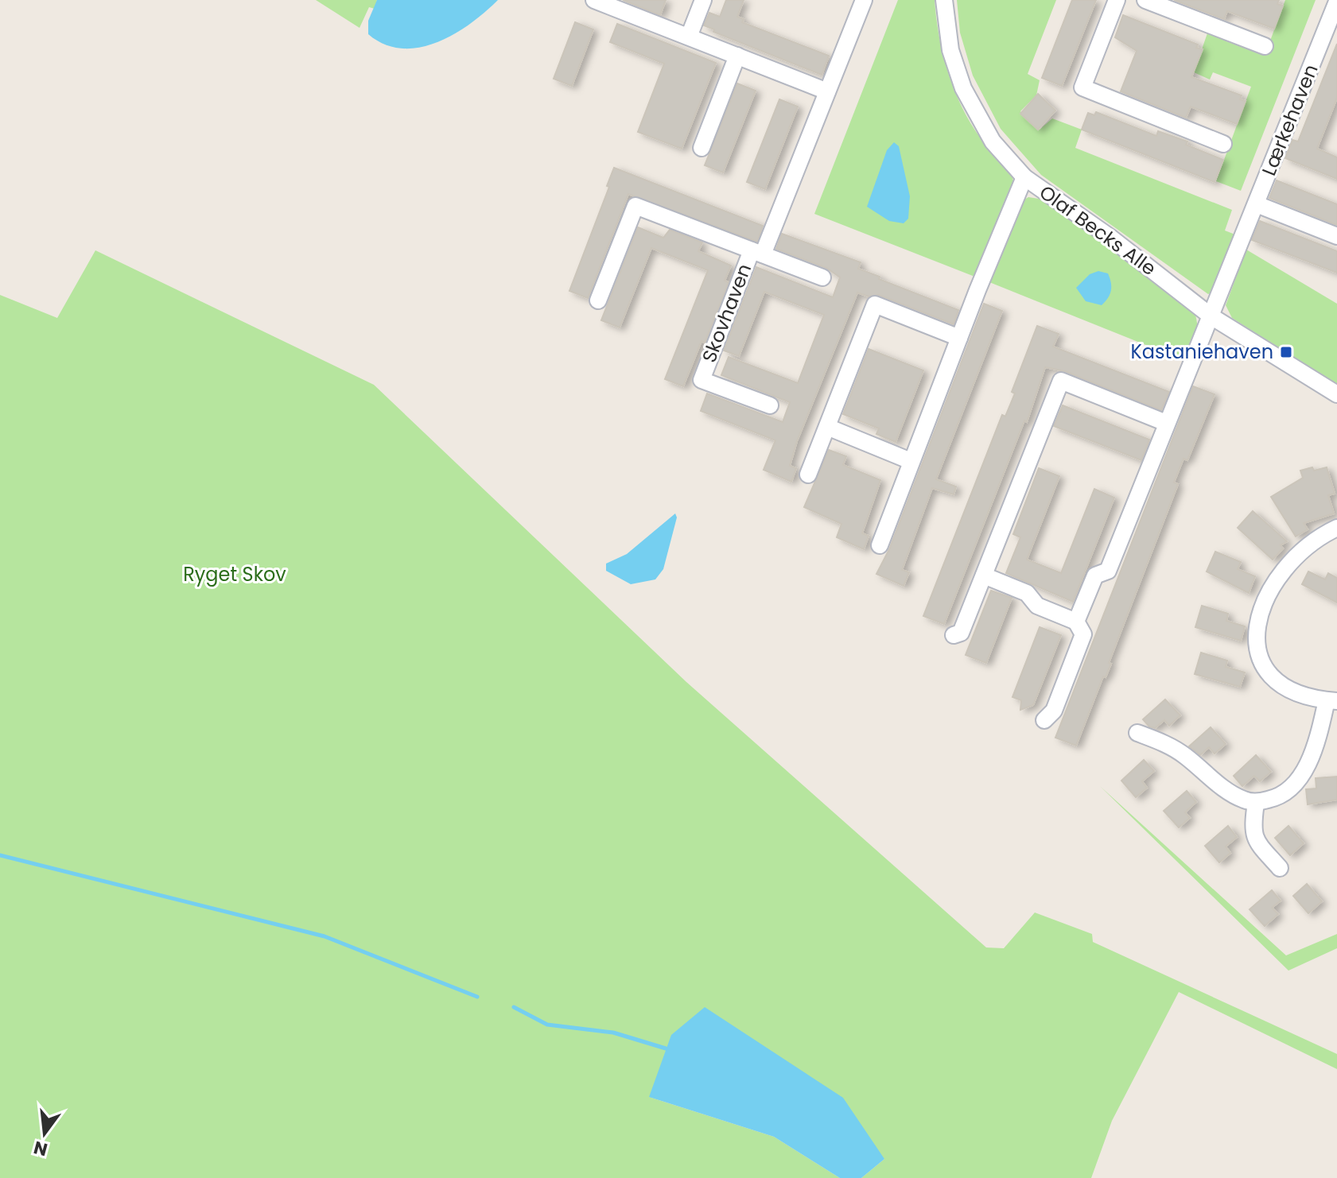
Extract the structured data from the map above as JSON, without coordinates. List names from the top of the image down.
{
  "streets": {
    "street": ["Lærkehaven", "Olaf Becks Alle", "Skovhaven"]
  },
  "crossings": [
    ["Lærkehaven", "Olaf Becks Alle"]
  ],
  "parks": ["Ryget Skov"],
  "places": {
    "transit": ["Kastaniehaven"]
  },
  "north": "bottom"
}
